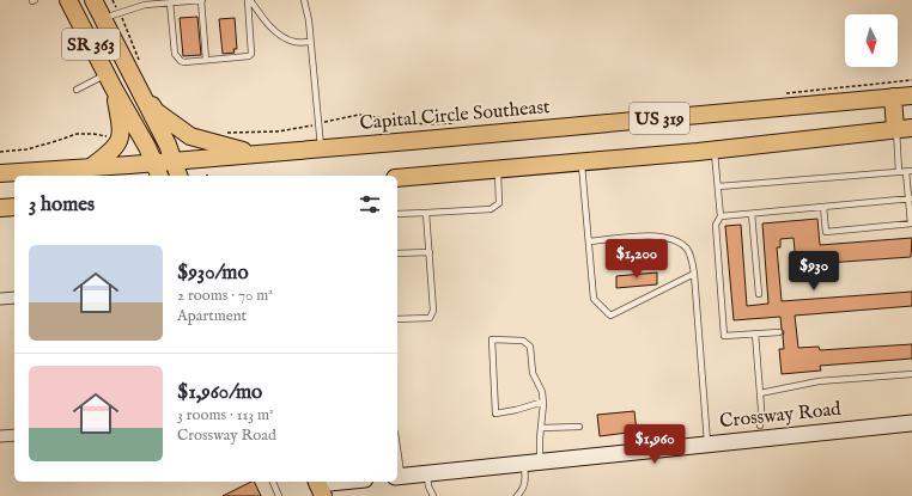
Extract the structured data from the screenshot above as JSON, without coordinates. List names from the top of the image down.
{
  "streets": {
    "main road": ["SR 363", "Capital Circle Southeast", "US 319"],
    "street": ["Crossway Road"]
  },
  "crossings": [
    ["SR 363", "Capital Circle Southeast"]
  ],
  "north": "bottom",
  "page": {
    "heading": "3 homes",
    "list": [
      {
        "name": "$930/mo",
        "note": "2 rooms · 70 m² · Apartment"
      },
      {
        "name": "$1,960/mo",
        "note": "3 rooms · 113 m² · Crossway Road"
      }
    ],
    "price": ["$1,200", "$930", "$1,960"]
  }
}
